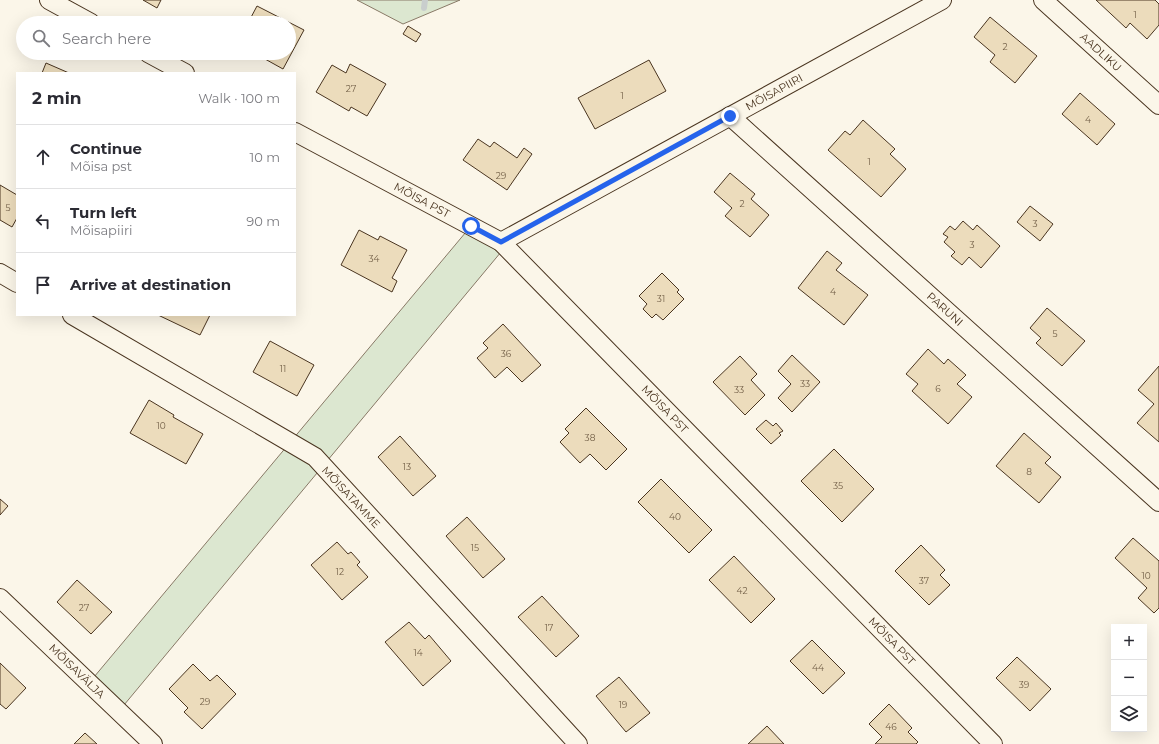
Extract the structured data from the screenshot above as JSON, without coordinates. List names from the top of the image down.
{
  "streets": {
    "street": [
      "AADLIKU",
      "MÕISAPIIRI",
      "MÕISA PST",
      "PARUNI",
      "MÕISATAMME",
      "MÕISAVÄLJA"
    ]
  },
  "crossings": [
    ["MÕISAPIIRI", "MÕISA PST"],
    ["MÕISAPIIRI", "PARUNI"]
  ],
  "house_numbers": [
    "1",
    "2",
    "27",
    "1",
    "4",
    "1",
    "29",
    "2",
    "5",
    "3",
    "3",
    "34",
    "4",
    "31",
    "5",
    "36",
    "11",
    "33",
    "6",
    "33",
    "10",
    "38",
    "13",
    "8",
    "35",
    "40",
    "15",
    "12",
    "10",
    "37",
    "42",
    "27",
    "17",
    "14",
    "44",
    "39",
    "29",
    "19",
    "46"
  ],
  "page": {
    "search": "Search here",
    "heading": ["2 min", "Walk · 100 m"],
    "list": [
      ["Continue", "Mõisa pst", "10 m"],
      ["Turn left", "Mõisapiiri", "90 m"],
      "Arrive at destination"
    ],
    "map_buttons": ["+", "−"]
  }
}
